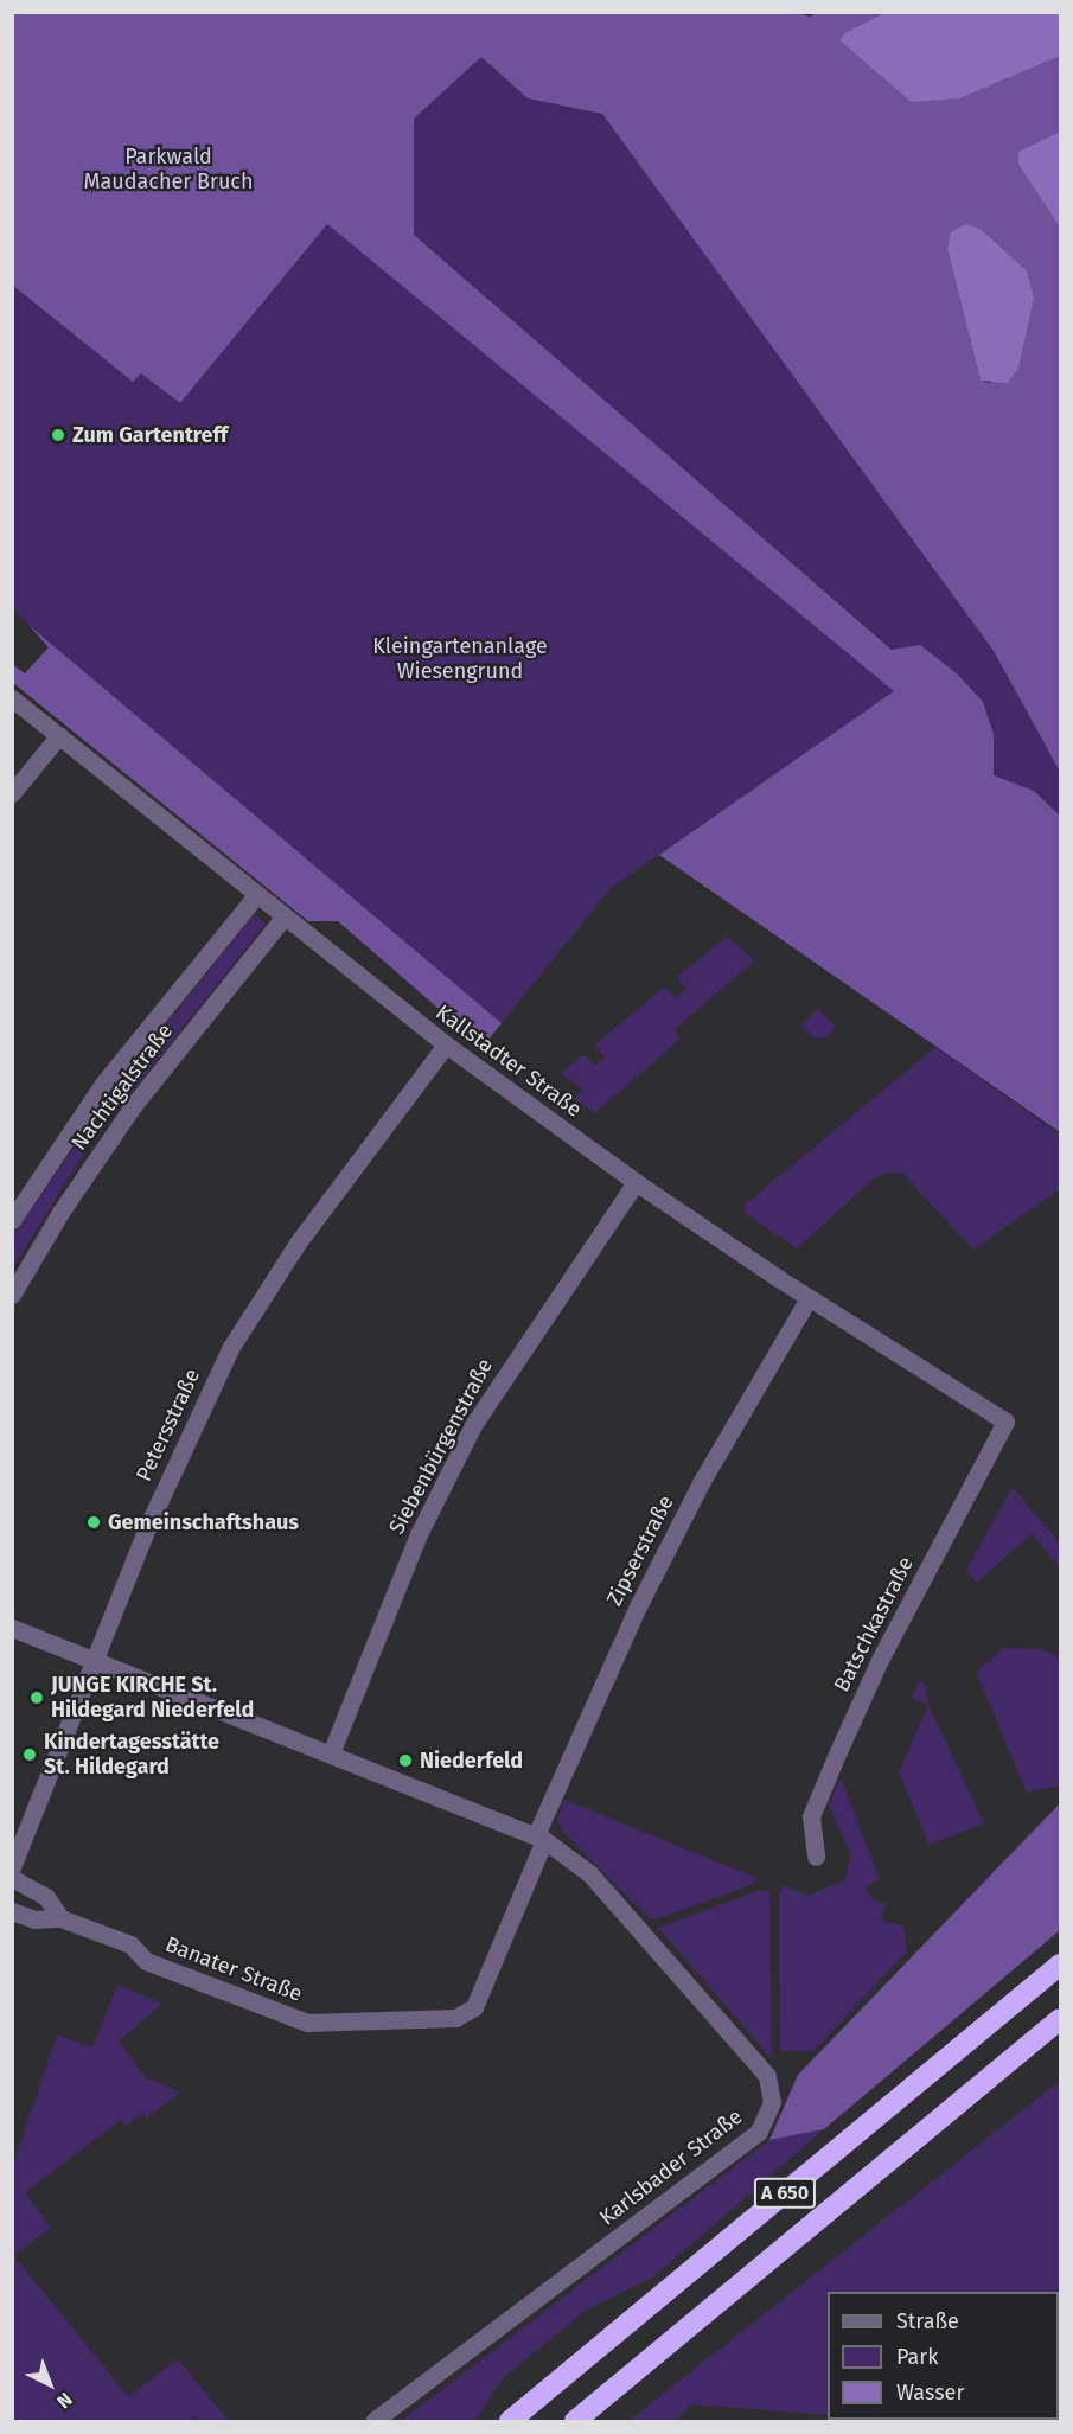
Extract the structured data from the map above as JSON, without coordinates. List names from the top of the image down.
{
  "streets": {
    "highway": ["A 650"],
    "street": [
      "Kallstadter Straße",
      "Nachtigalstraße",
      "Petersstraße",
      "Siebenbürgenstraße",
      "Zipserstraße",
      "Batschkastraße",
      "Banater Straße",
      "Karlsbader Straße"
    ]
  },
  "crossings": [
    ["Kallstadter Straße", "Nachtigalstraße"],
    ["Kallstadter Straße", "Petersstraße"],
    ["Kallstadter Straße", "Siebenbürgenstraße"],
    ["Kallstadter Straße", "Zipserstraße"],
    ["Kallstadter Straße", "Batschkastraße"],
    ["Petersstraße", "Karlsbader Straße"],
    ["Siebenbürgenstraße", "Karlsbader Straße"],
    ["Zipserstraße", "Banater Straße"],
    ["Zipserstraße", "Karlsbader Straße"],
    ["Banater Straße", "Karlsbader Straße"]
  ],
  "parks": ["Parkwald Maudacher Bruch", "Kleingartenanlage Wiesengrund"],
  "places": [
    "Zum Gartentreff",
    "Gemeinschaftshaus",
    "JUNGE KIRCHE St. Hildegard Niederfeld",
    "Kindertagesstätte St. Hildegard",
    "Niederfeld"
  ],
  "legend": ["Straße", "Park", "Wasser"],
  "north": "bottom right"
}
